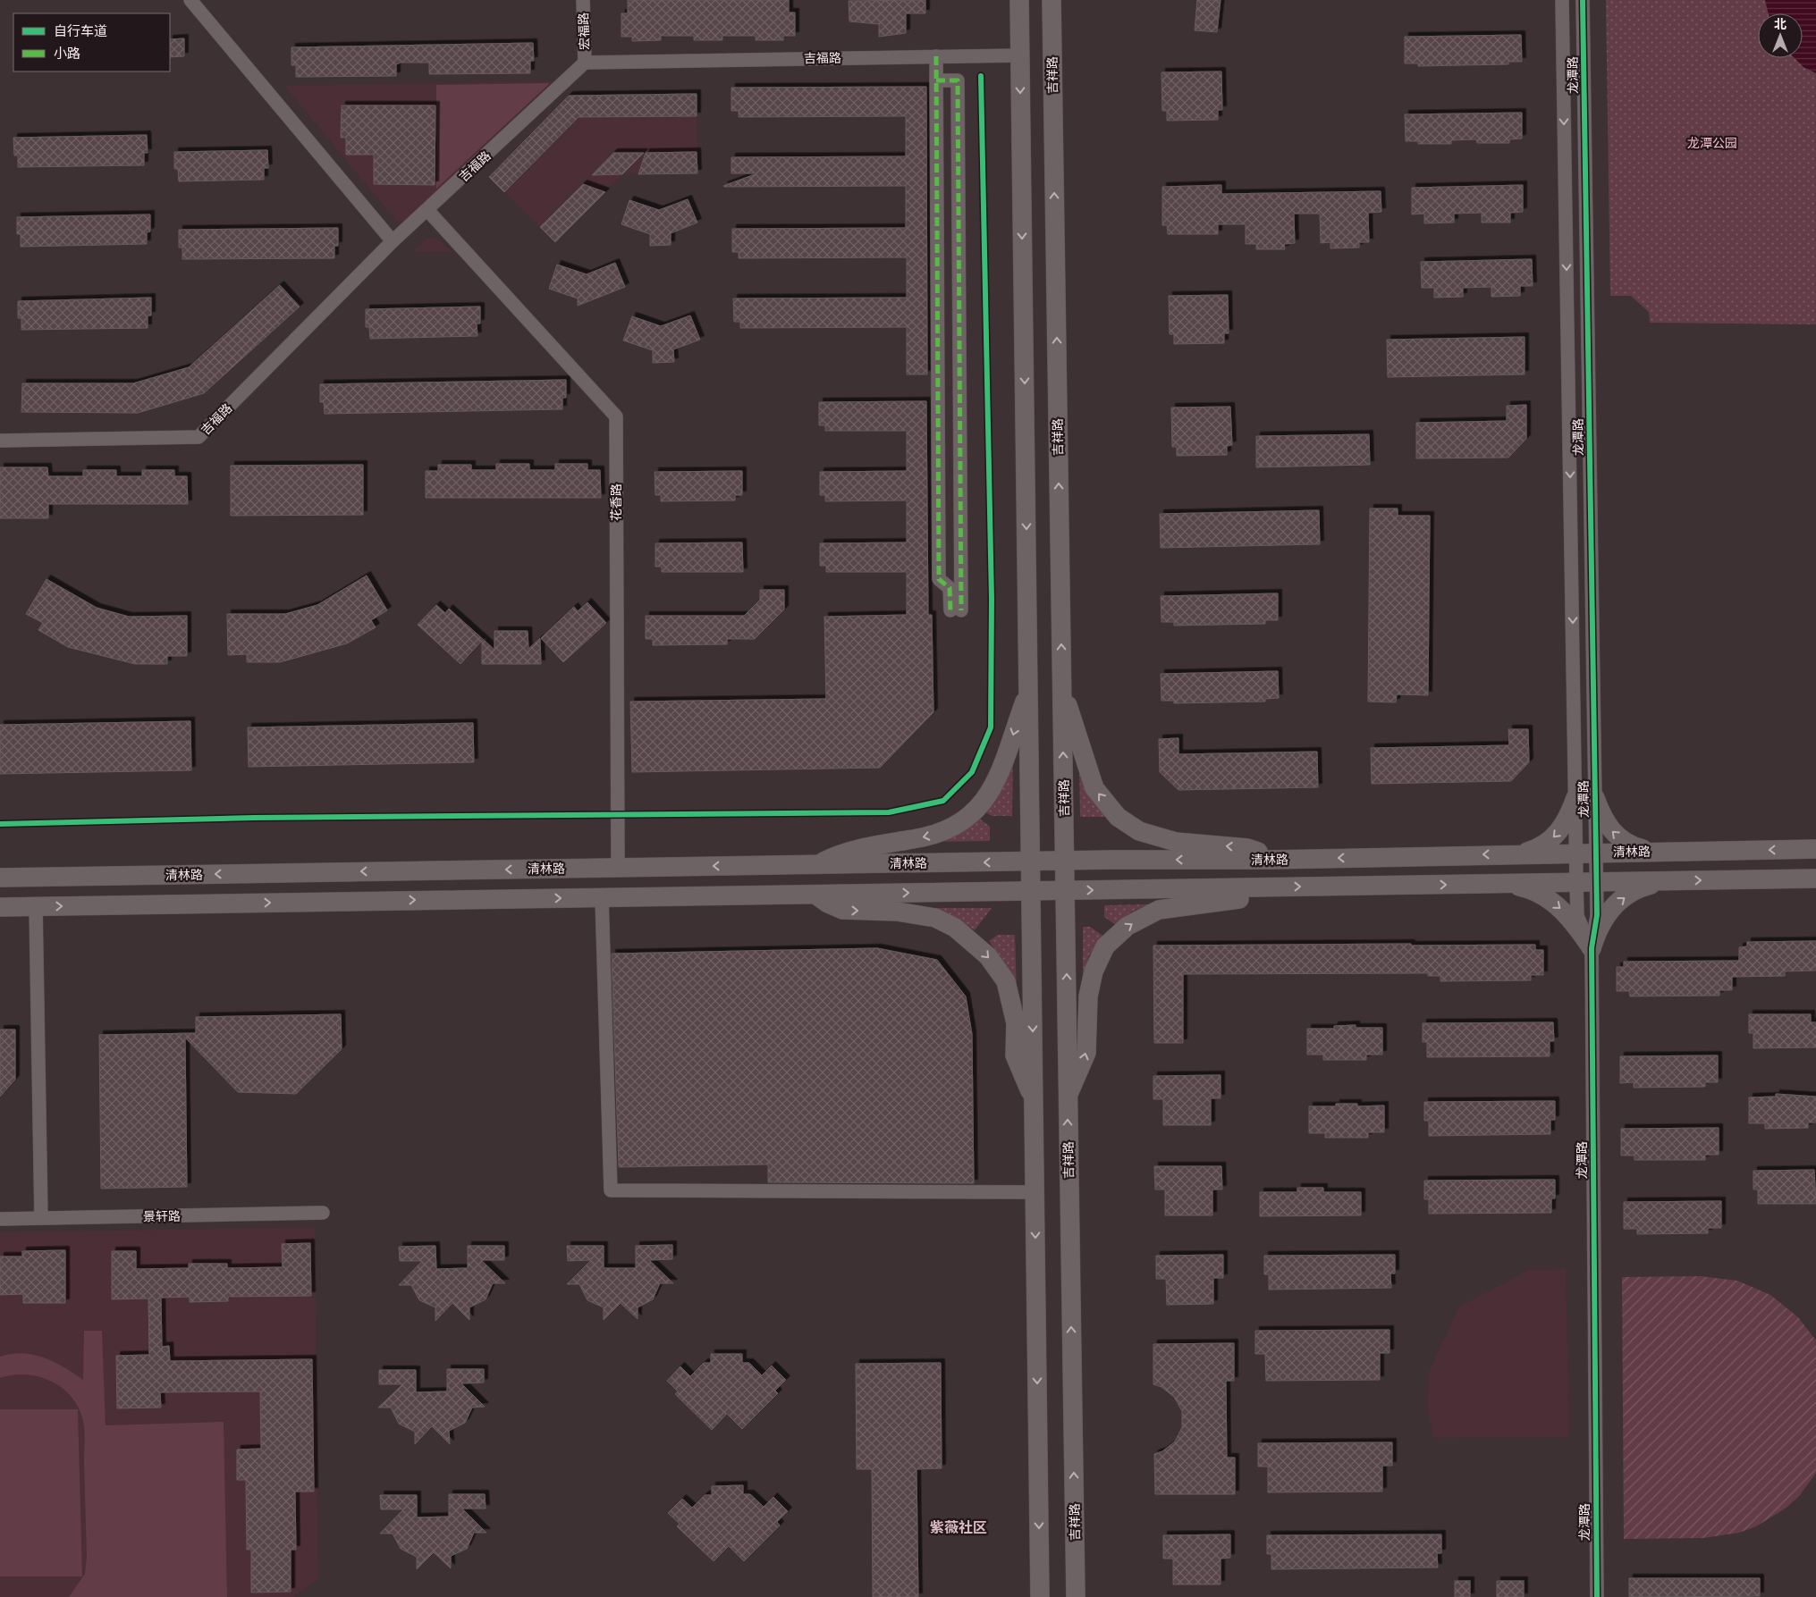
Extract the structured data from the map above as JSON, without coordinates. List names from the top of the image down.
{
  "streets": {
    "main road": ["吉祥路", "清林路"],
    "street": [
      "宏福路",
      "吉福路",
      "龙潭路",
      "花香路",
      "景轩路"
    ]
  },
  "crossings": [
    ["宏福路", "吉福路"],
    ["吉福路", "花香路"],
    ["吉祥路", "清林路"],
    ["龙潭路", "清林路"],
    ["花香路", "清林路"]
  ],
  "districts": ["紫薇社区"],
  "parks": ["龙潭公园"],
  "legend": ["自行车道", "小路"],
  "north": "top"
}
